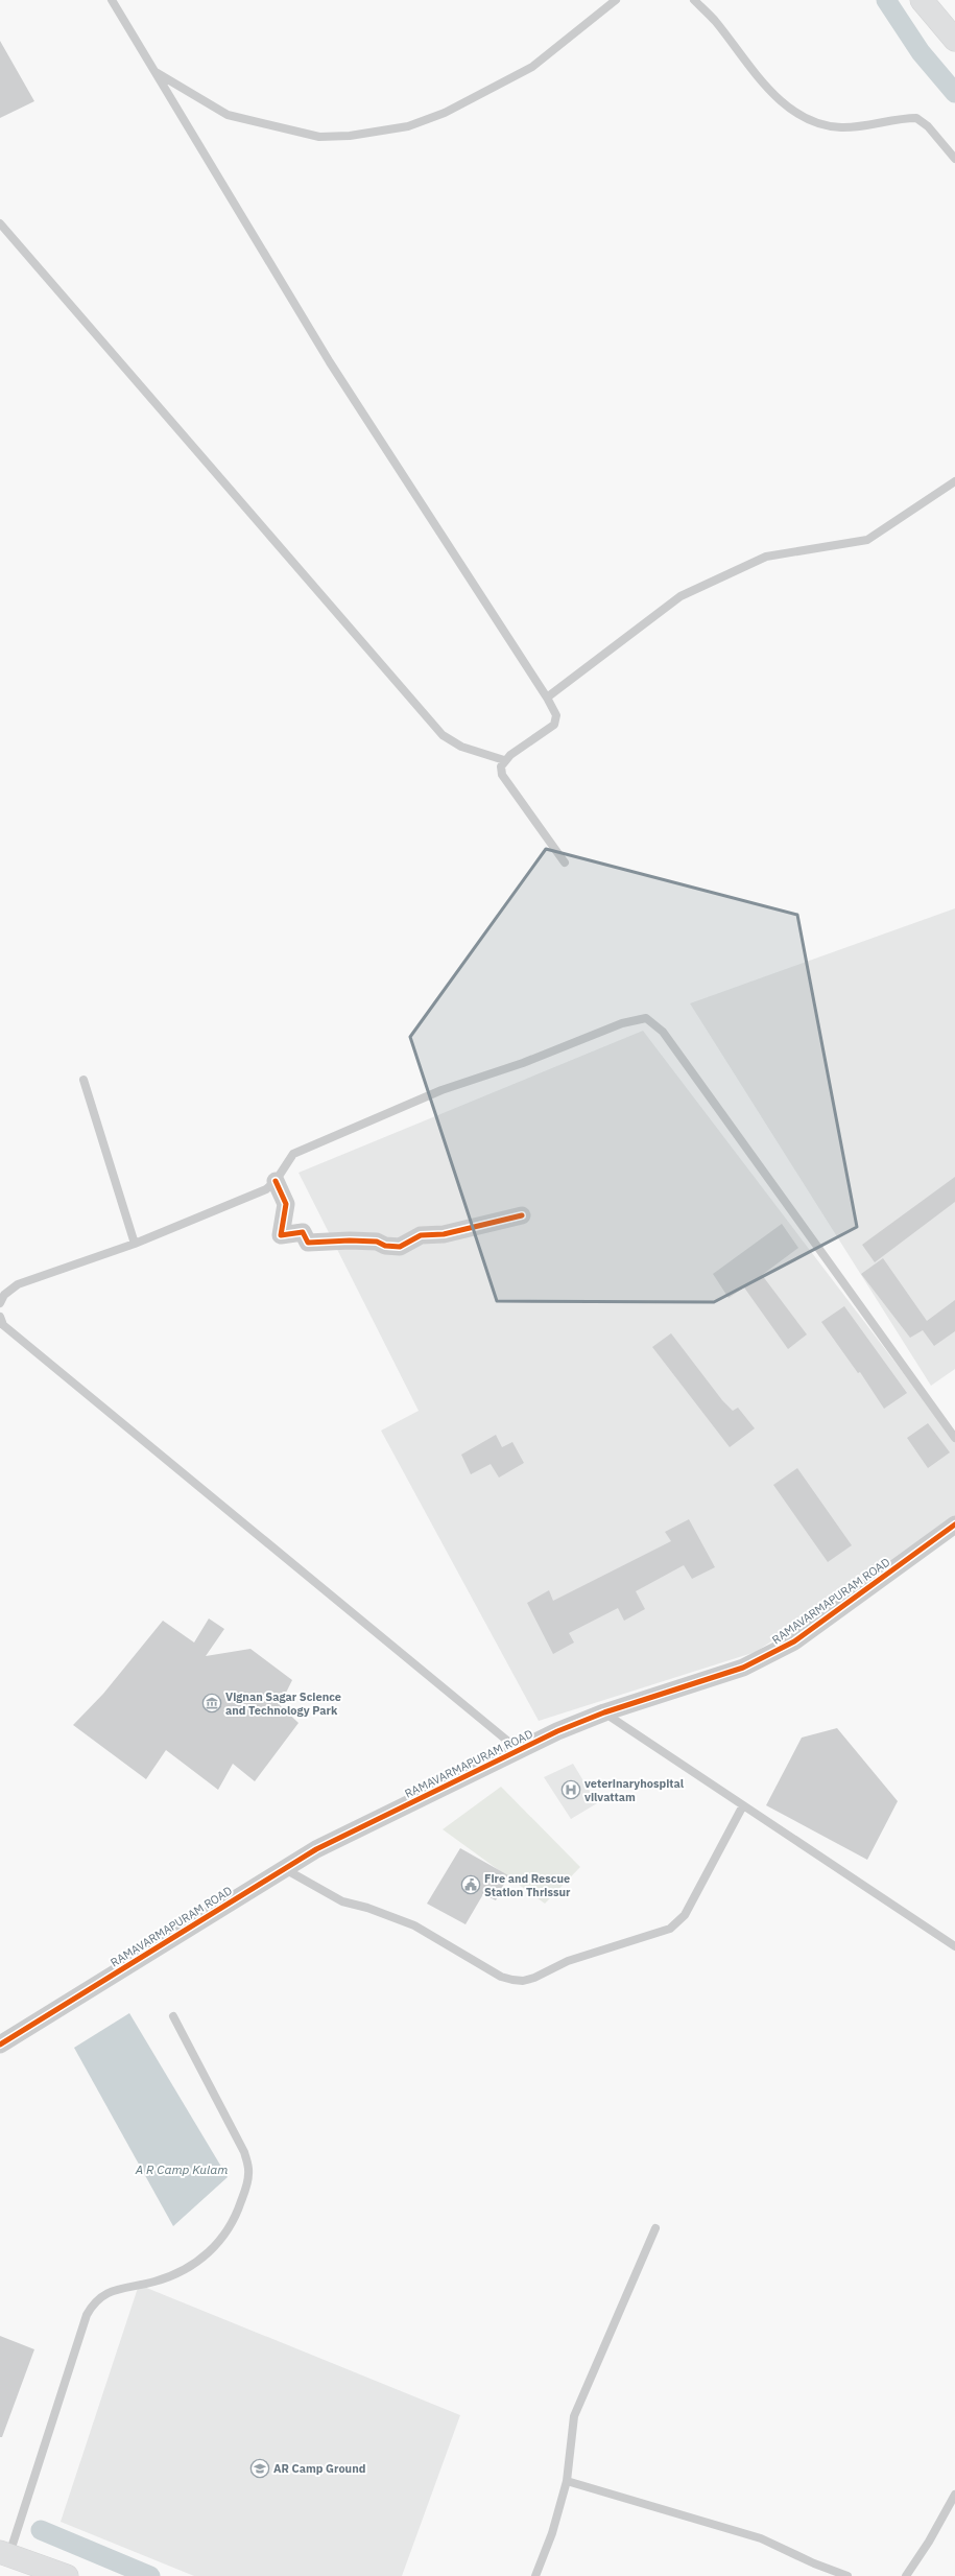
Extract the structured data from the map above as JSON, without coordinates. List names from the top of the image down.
{
  "streets": {
    "street": ["RAMAVARMAPURAM ROAD"]
  },
  "water": ["A R Camp Kulam"],
  "places": {
    "museum": ["Vignan Sagar Science and Technology Park"],
    "hospital": ["veterinaryhospital vilvattam"],
    "public building": ["Fire and Rescue Station Thrissur"],
    "school or university": ["AR Camp Ground"]
  }
}
